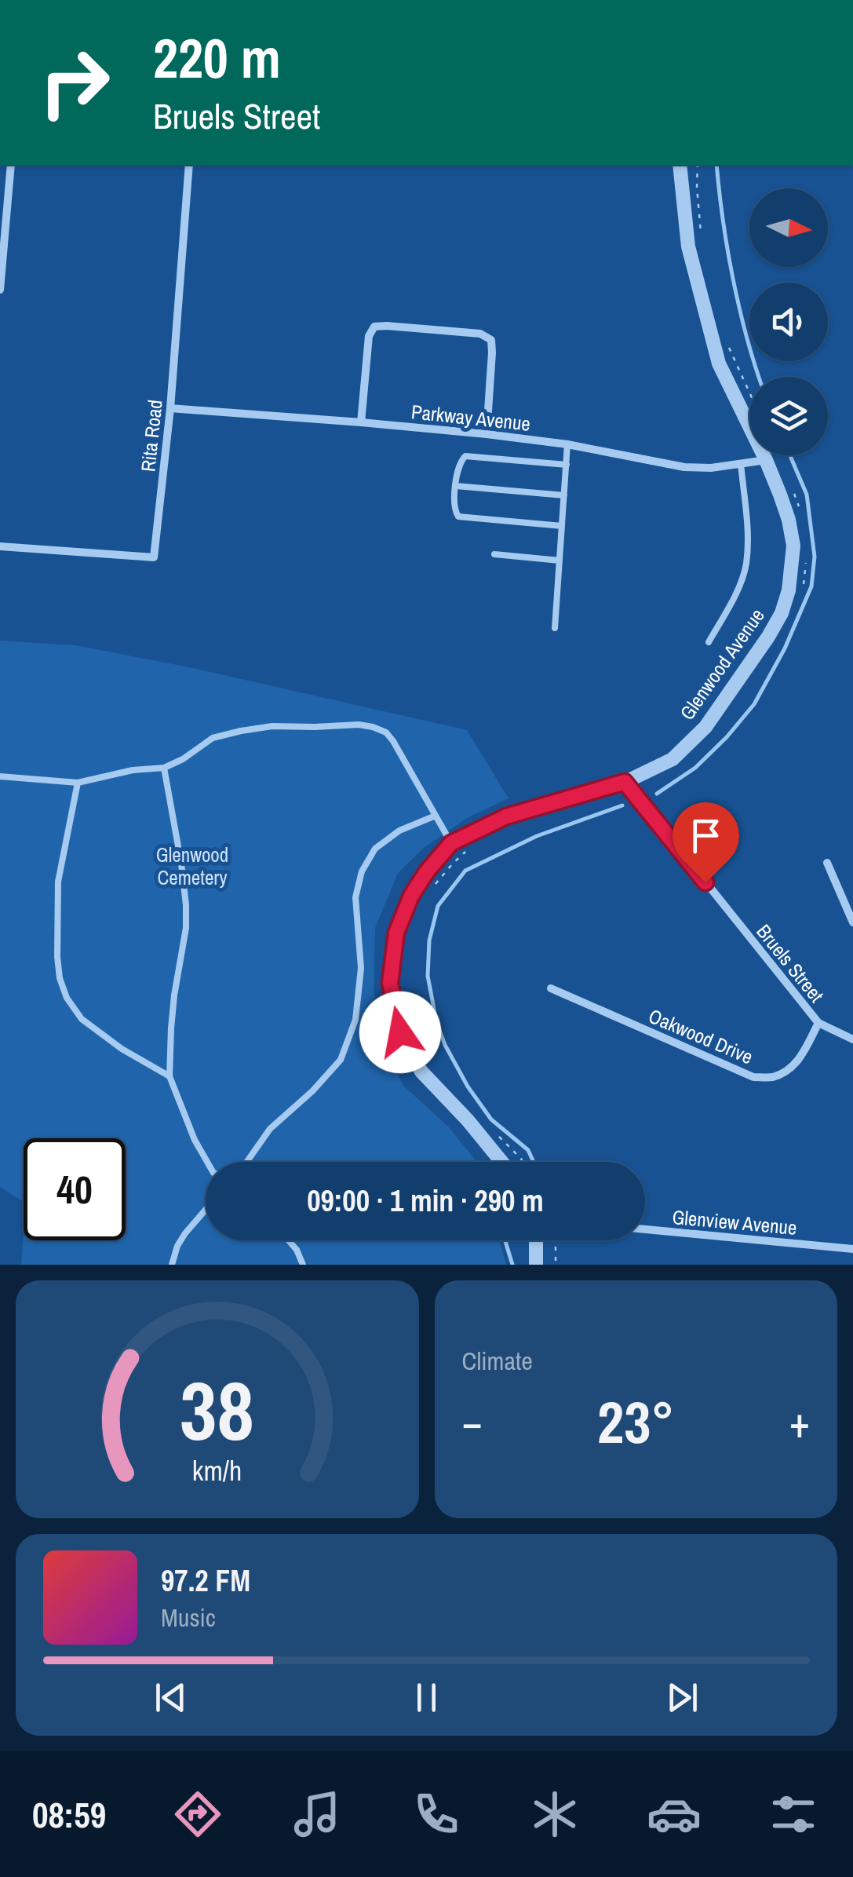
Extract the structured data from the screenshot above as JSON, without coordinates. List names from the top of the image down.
{
  "streets": {
    "street": [
      "Parkway Avenue",
      "Rita Road",
      "Glenwood Avenue",
      "Bruels Street",
      "Oakwood Drive",
      "Glenview Avenue"
    ]
  },
  "crossings": [
    ["Parkway Avenue", "Rita Road"],
    ["Parkway Avenue", "Glenwood Avenue"],
    ["Glenwood Avenue", "Bruels Street"],
    ["Bruels Street", "Oakwood Drive"]
  ],
  "parks": ["Glenwood Cemetery"],
  "north": "right",
  "page": {
    "turn": ["220 m", "Bruels Street"],
    "limit": "40",
    "trip": "09:00 · 1 min · 290 m",
    "tile": "Climate",
    "heat": ["−", "23°", "+"],
    "song": ["97.2 FM", "Music"],
    "tabs": "08:59",
    "gauge": ["38", "km/h"]
  }
}
